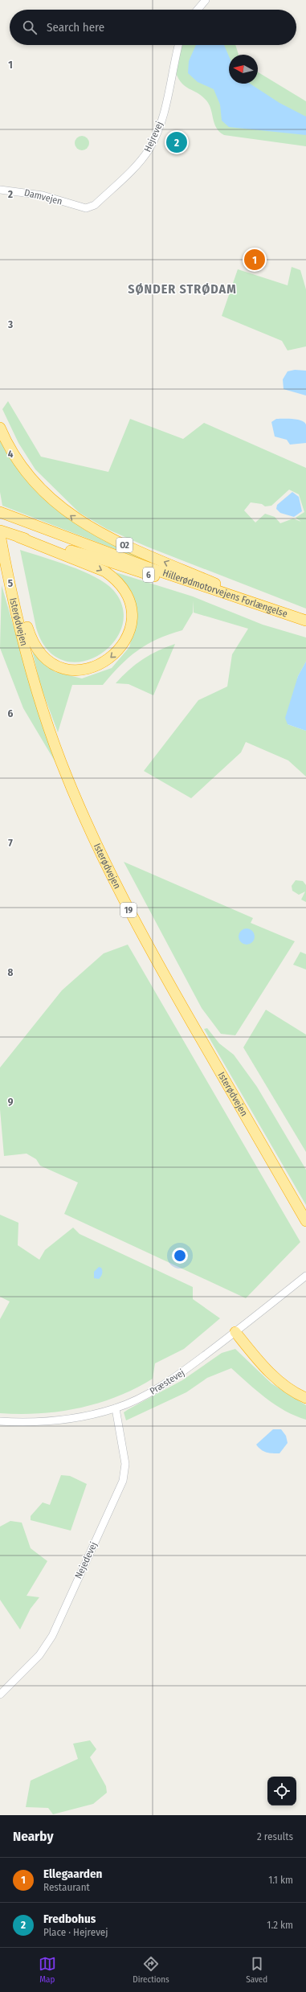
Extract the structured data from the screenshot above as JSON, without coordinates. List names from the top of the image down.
{
  "streets": {
    "highway": [
      "O2",
      "6",
      "Hillerødmotorvejens Forlængelse",
      "Isterødvejen",
      "19"
    ],
    "street": [
      "Hejrevej",
      "Damvejen",
      "Præstevej",
      "Nejedevej"
    ]
  },
  "crossings": [
    ["Hejrevej", "Damvejen"],
    ["O2", "Hillerødmotorvejens Forlængelse"],
    ["6", "Hillerødmotorvejens Forlængelse"],
    ["Præstevej", "Nejedevej"]
  ],
  "districts": ["SØNDER STRØDAM"],
  "north": "left",
  "page": {
    "search": "Search here",
    "pins": ["2", "1"],
    "heading": ["Nearby", "2 results"],
    "list": [
      {
        "mark": "1",
        "name": "Ellegaarden",
        "note": "Restaurant",
        "value": "1.1 km"
      },
      {
        "mark": "2",
        "name": "Fredbohus",
        "note": "Place · Hejrevej",
        "value": "1.2 km"
      }
    ],
    "nav": ["Map", "Directions", "Saved"]
  },
  "grid": {
    "rows": [
      "1",
      "2",
      "3",
      "4",
      "5",
      "6",
      "7",
      "8",
      "9"
    ]
  }
}
